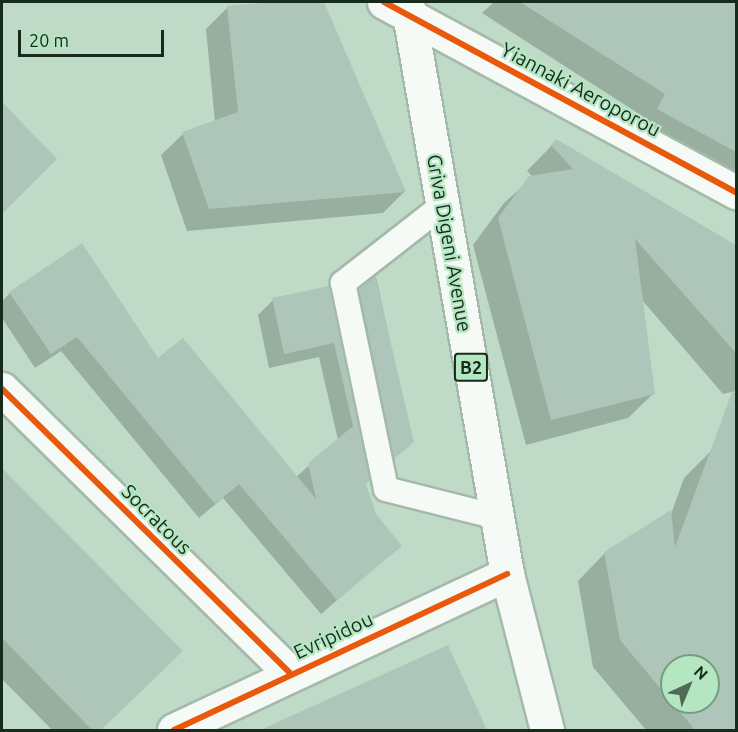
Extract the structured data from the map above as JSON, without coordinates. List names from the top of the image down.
{
  "streets": {
    "street": [
      "Yiannaki Aeroporou",
      "Griva Digeni Avenue",
      "B2",
      "Socratous",
      "Evripidou"
    ]
  },
  "crossings": [
    ["Yiannaki Aeroporou", "Griva Digeni Avenue"],
    ["Griva Digeni Avenue", "Evripidou"],
    ["Socratous", "Evripidou"]
  ],
  "scale_bar": "20 m",
  "north": "top right"
}
